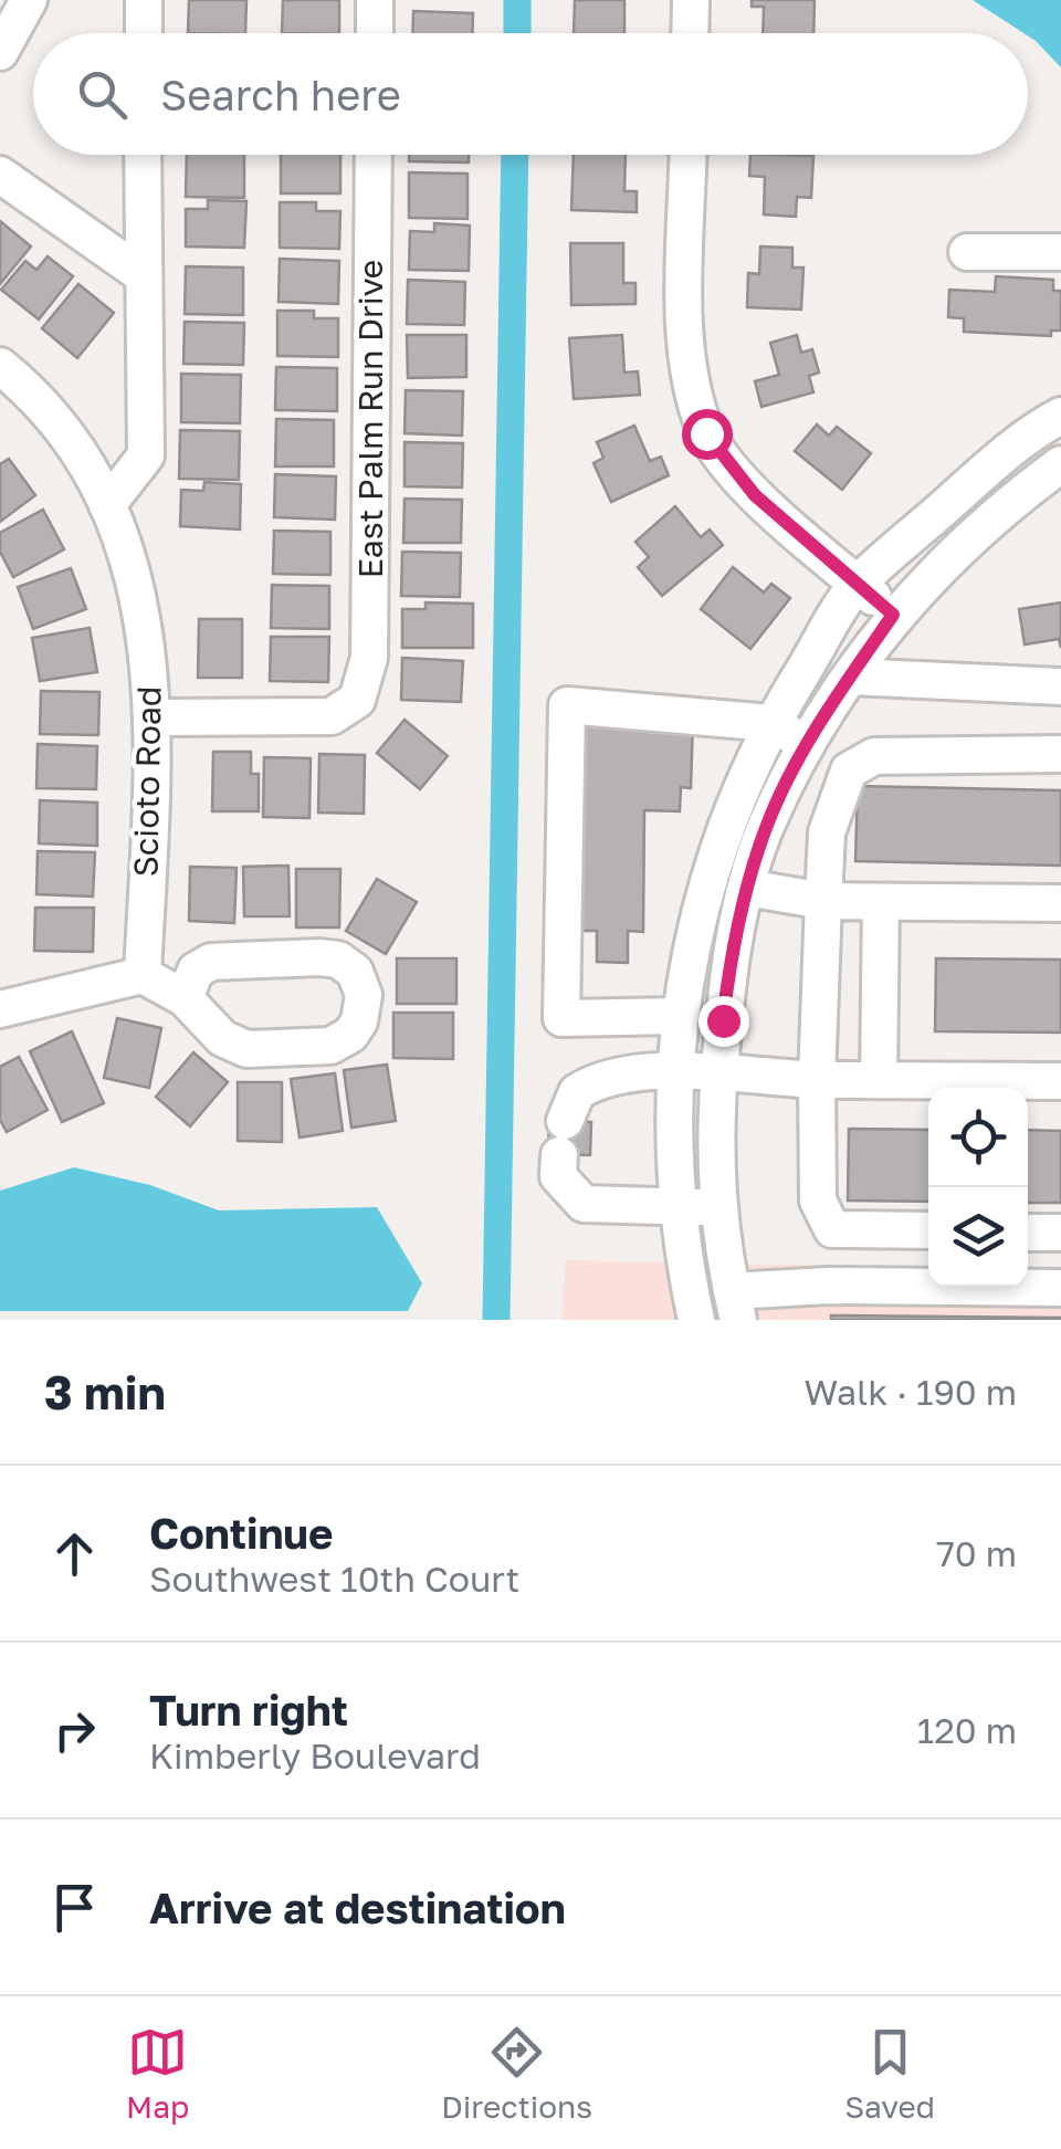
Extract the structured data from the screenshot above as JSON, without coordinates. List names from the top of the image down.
{
  "streets": {
    "street": ["East Palm Run Drive", "Scioto Road"]
  },
  "crossings": [
    ["East Palm Run Drive", "Scioto Road"]
  ],
  "page": {
    "search": "Search here",
    "heading": ["3 min", "Walk · 190 m"],
    "list": [
      ["Continue", "Southwest 10th Court", "70 m"],
      ["Turn right", "Kimberly Boulevard", "120 m"],
      "Arrive at destination"
    ],
    "nav": ["Map", "Directions", "Saved"]
  }
}
